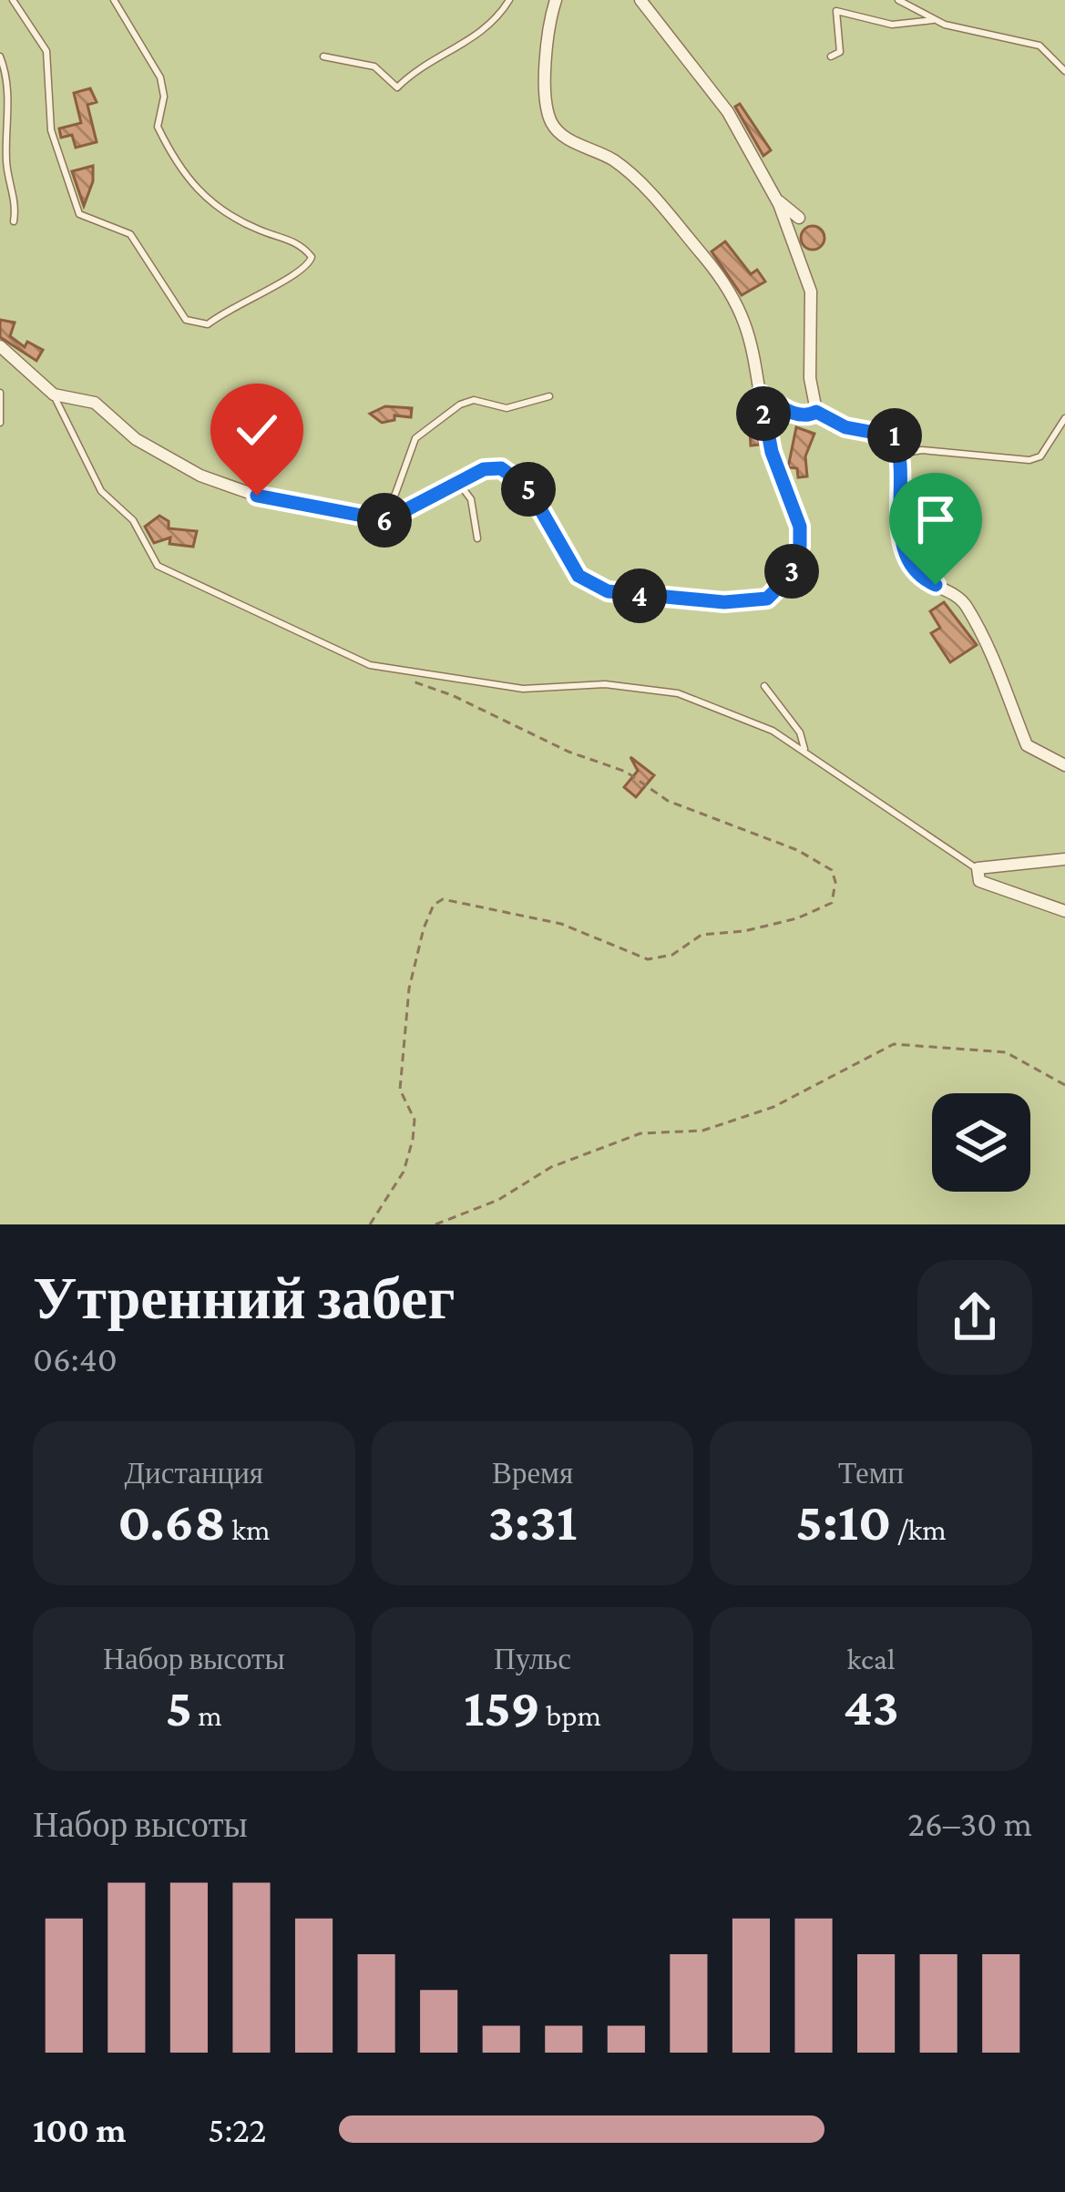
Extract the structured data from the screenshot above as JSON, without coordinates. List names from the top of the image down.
{
  "page": {
    "pins": [
      "2",
      "1",
      "5",
      "6",
      "3",
      "4"
    ],
    "heading": ["Утренний забег", "06:40"],
    "stats": [
      ["Дистанция", "0.68 km"],
      ["Время", "3:31"],
      ["Темп", "5:10 /km"],
      ["Набор высоты", "5 m"],
      ["Пульс", "159 bpm"],
      ["kcal", "43"]
    ],
    "chart": ["Набор высоты", "26–30 m"],
    "list": [
      {
        "name": "100 m",
        "note": "5:22"
      }
    ]
  }
}
